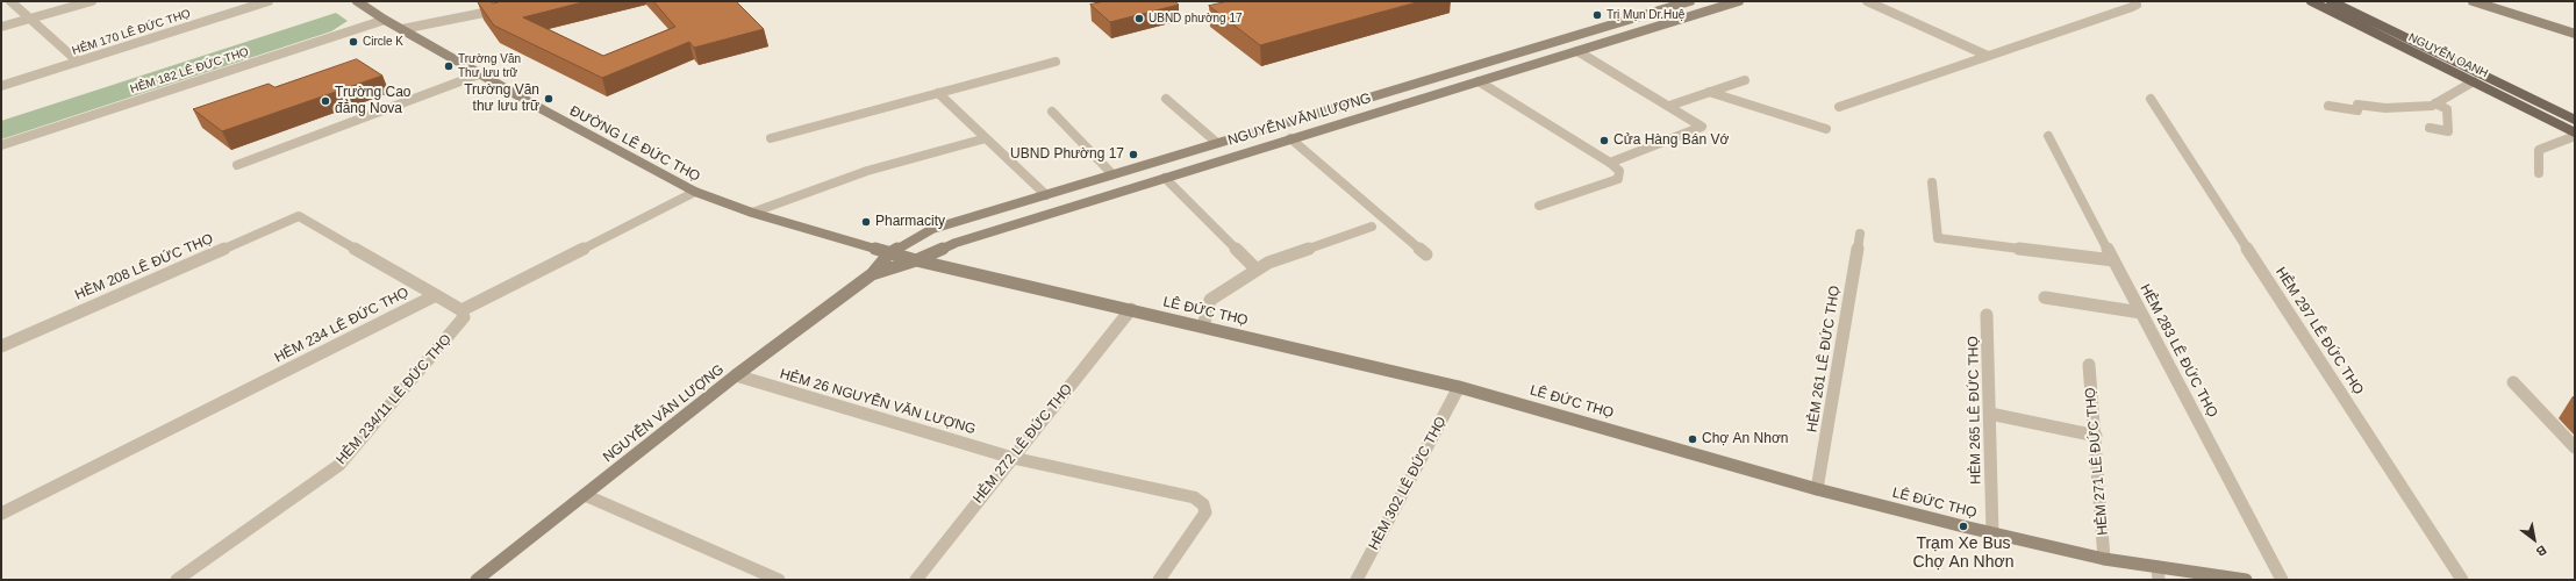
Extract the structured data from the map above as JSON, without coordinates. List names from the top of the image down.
{
  "streets": {
    "main road": ["NGUYỄN OANH"],
    "street": [
      "HẺM 170 LÊ ĐỨC THỌ",
      "HẺM 182 LÊ ĐỨC THỌ",
      "NGUYỄN VĂN LƯỢNG",
      "ĐƯỜNG LÊ ĐỨC THỌ",
      "HẺM 208 LÊ ĐỨC THỌ",
      "LÊ ĐỨC THỌ",
      "HẺM 234 LÊ ĐỨC THỌ",
      "HẺM 297 LÊ ĐỨC THỌ",
      "HẺM 283 LÊ ĐỨC THỌ",
      "HẺM 261 LÊ ĐỨC THỌ",
      "HẺM 234/11 LÊ ĐỨC THỌ",
      "HẺM 26 NGUYỄN VĂN LƯỢNG",
      "HẺM 265 LÊ ĐỨC THỌ",
      "HẺM 272 LÊ ĐỨC THỌ",
      "HẺM 271 LÊ ĐỨC THỌ",
      "HẺM 302 LÊ ĐỨC THỌ"
    ]
  },
  "crossings": [
    ["HẺM 182 LÊ ĐỨC THỌ", "ĐƯỜNG LÊ ĐỨC THỌ"],
    ["NGUYỄN VĂN LƯỢNG", "ĐƯỜNG LÊ ĐỨC THỌ"],
    ["NGUYỄN VĂN LƯỢNG", "LÊ ĐỨC THỌ"],
    ["NGUYỄN VĂN LƯỢNG", "HẺM 26 NGUYỄN VĂN LƯỢNG"],
    ["ĐƯỜNG LÊ ĐỨC THỌ", "LÊ ĐỨC THỌ"],
    ["HẺM 208 LÊ ĐỨC THỌ", "HẺM 234 LÊ ĐỨC THỌ"],
    ["LÊ ĐỨC THỌ", "HẺM 261 LÊ ĐỨC THỌ"],
    ["LÊ ĐỨC THỌ", "HẺM 265 LÊ ĐỨC THỌ"],
    ["LÊ ĐỨC THỌ", "HẺM 272 LÊ ĐỨC THỌ"],
    ["LÊ ĐỨC THỌ", "HẺM 271 LÊ ĐỨC THỌ"],
    ["LÊ ĐỨC THỌ", "HẺM 302 LÊ ĐỨC THỌ"],
    ["HẺM 26 NGUYỄN VĂN LƯỢNG", "HẺM 272 LÊ ĐỨC THỌ"]
  ],
  "places": [
    "Trị Mụn Dr.Huệ",
    "UBND phường 17",
    "Circle K",
    "Trường Văn Thư lưu trữ",
    "Trường Văn thư lưu trữ",
    "Trường Cao đẳng Nova",
    "Cửa Hàng Bán Vớ",
    "UBND Phường 17",
    "Pharmacity",
    "Chợ An Nhơn",
    "Trạm Xe Bus Chợ An Nhơn"
  ],
  "north": "bottom right"
}
